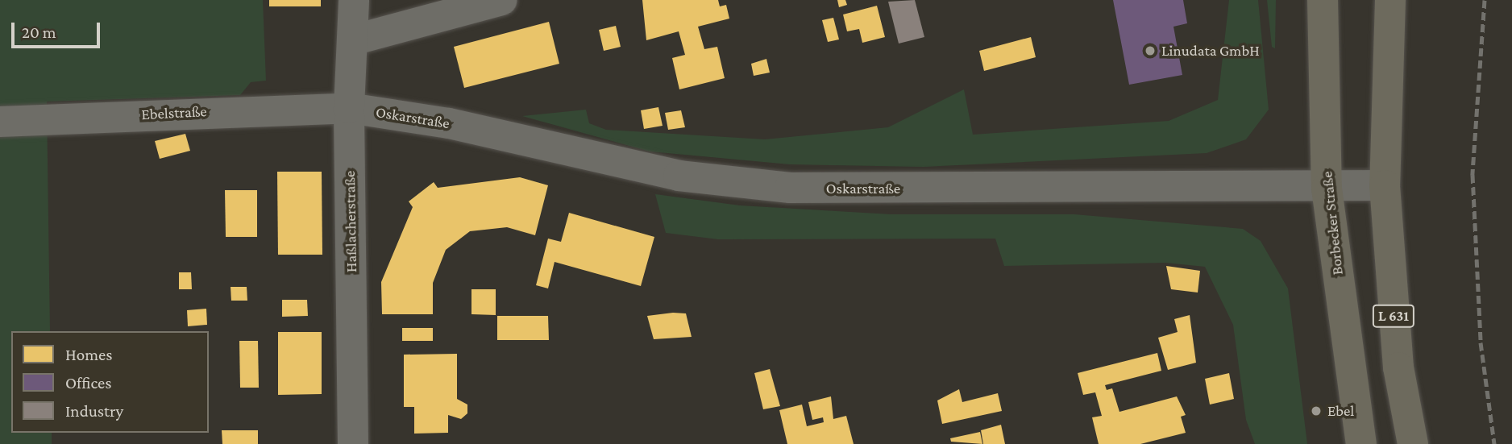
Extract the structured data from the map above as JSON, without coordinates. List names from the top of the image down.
{
  "streets": {
    "main road": ["Borbecker Straße", "L 631"],
    "street": ["Ebelstraße", "Oskarstraße", "Haßlacherstraße"]
  },
  "crossings": [
    ["Ebelstraße", "Oskarstraße"],
    ["Ebelstraße", "Haßlacherstraße"],
    ["Oskarstraße", "Haßlacherstraße"],
    ["Oskarstraße", "Borbecker Straße"],
    ["Oskarstraße", "L 631"]
  ],
  "places": ["Linudata GmbH", "Ebel"],
  "legend": ["Homes", "Offices", "Industry"],
  "scale_bar": "20 m"
}
